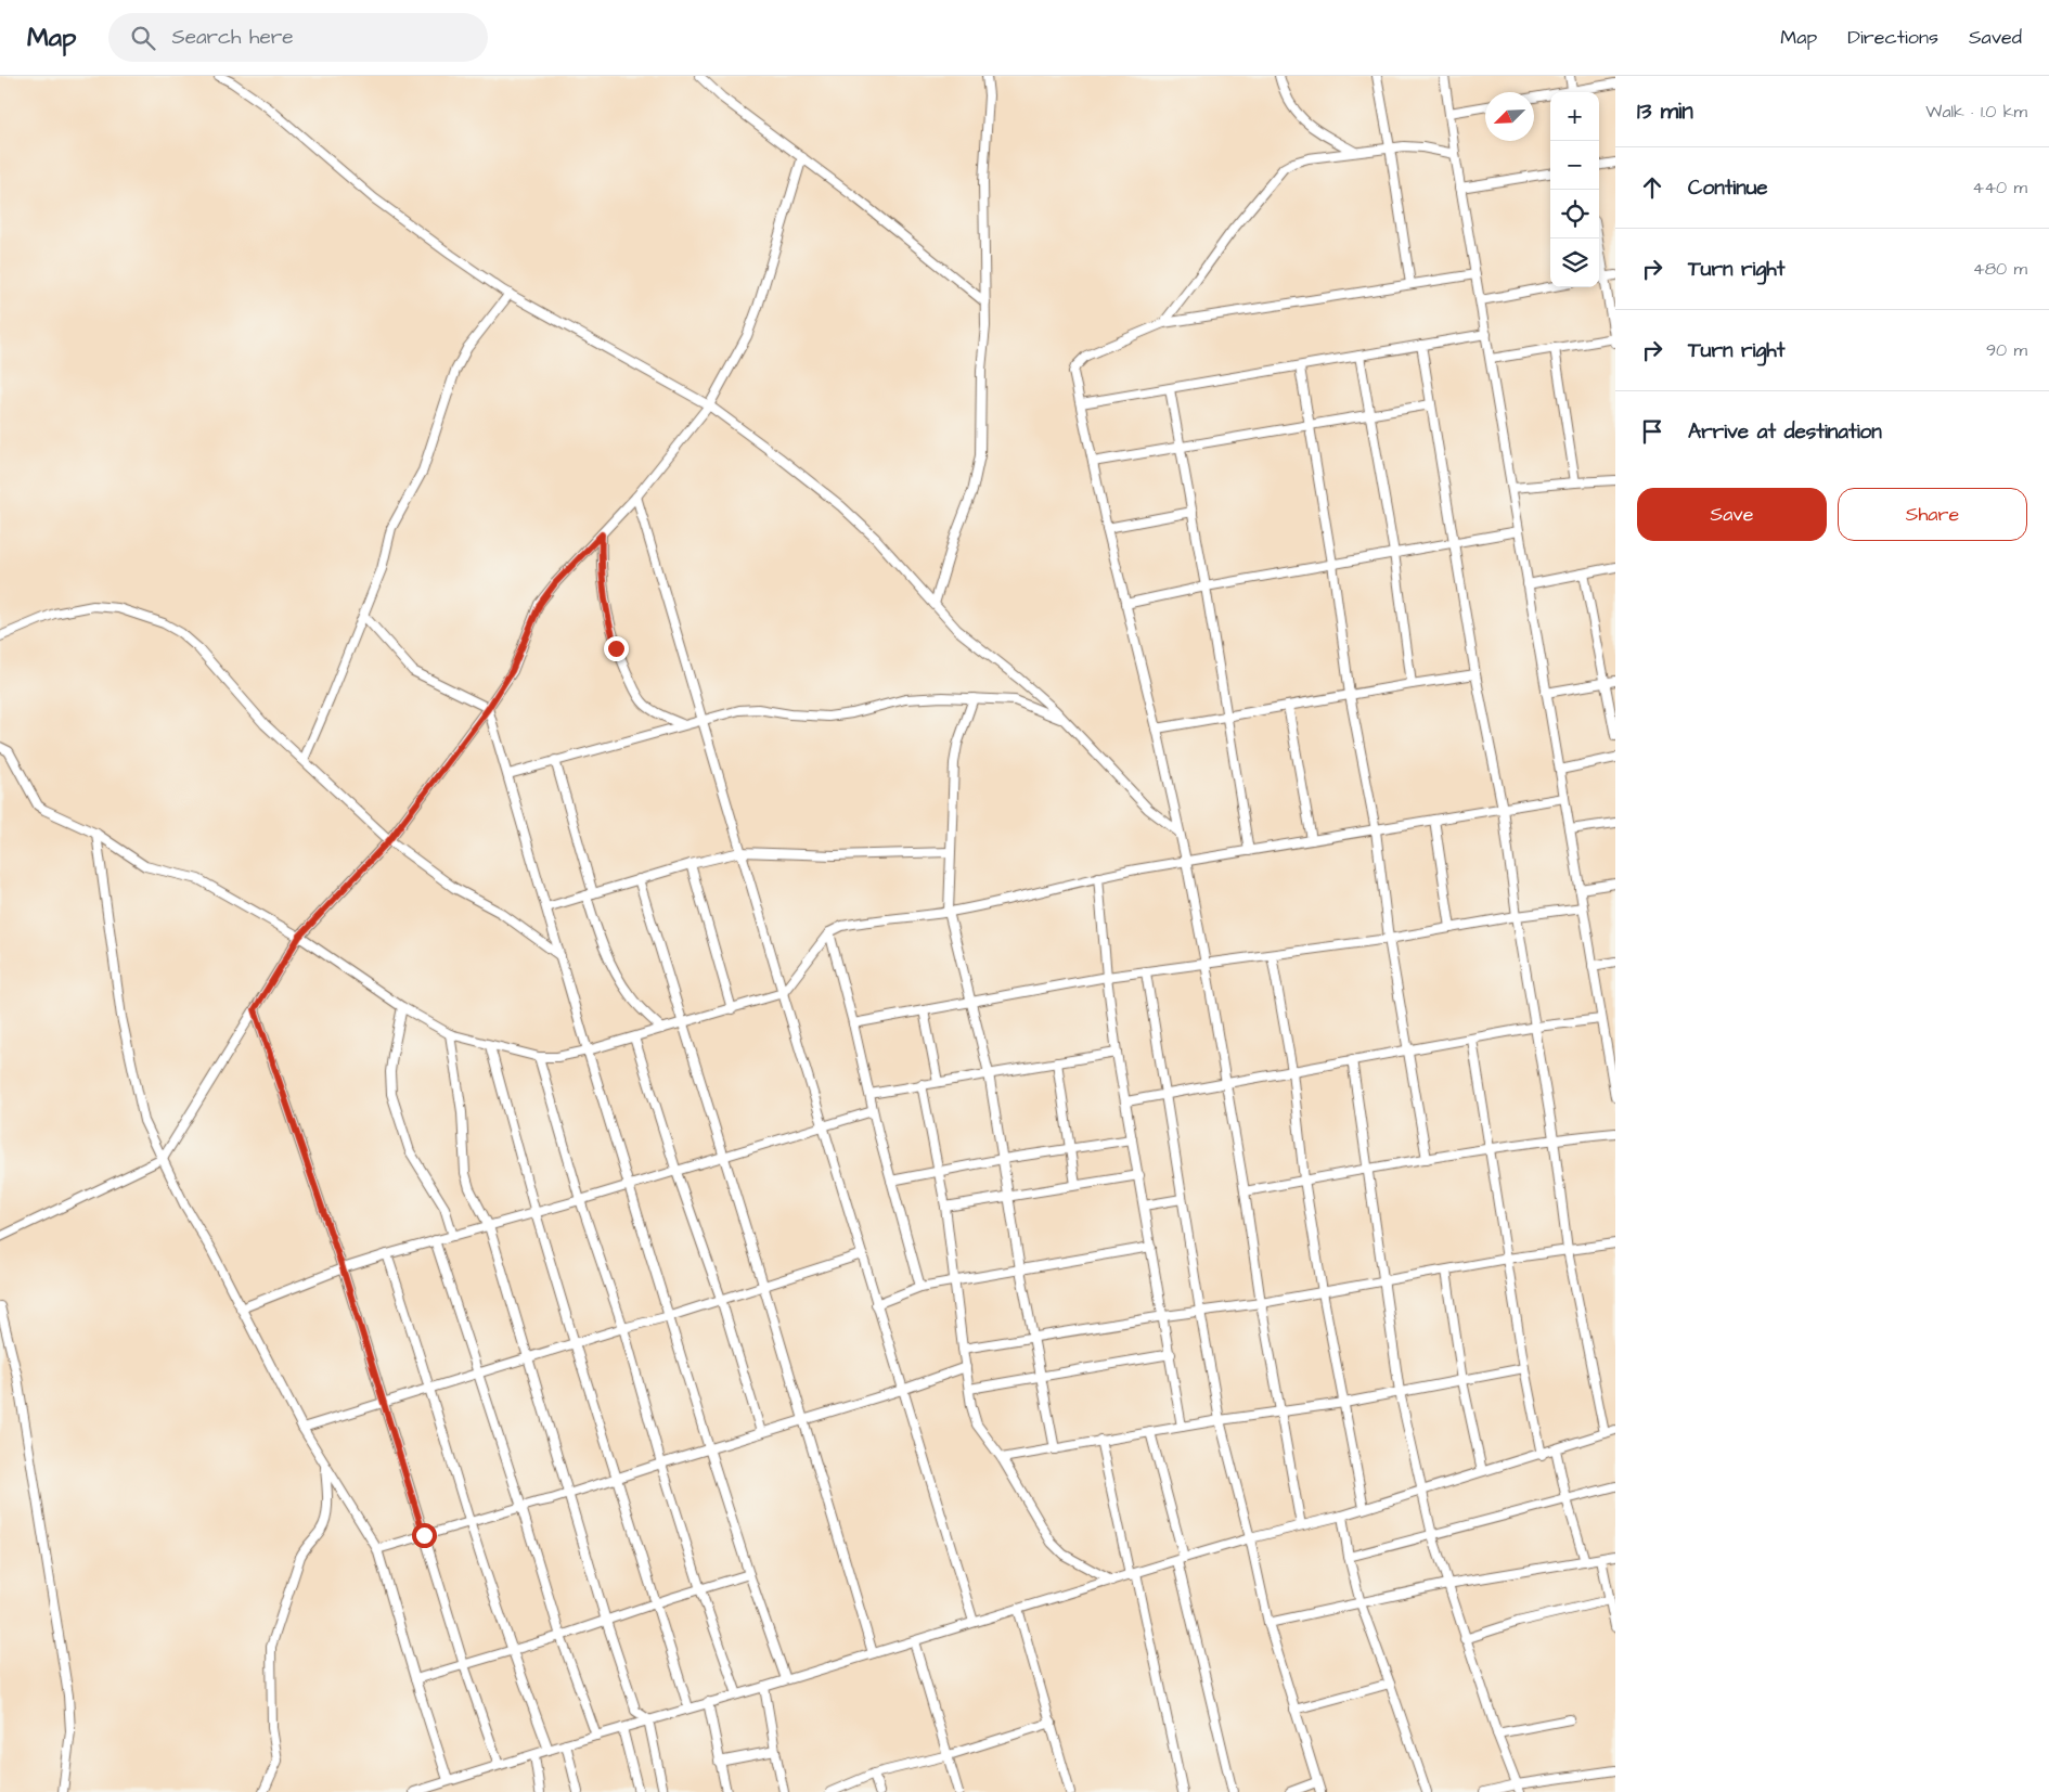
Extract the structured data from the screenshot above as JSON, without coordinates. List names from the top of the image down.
{
  "north": "bottom left",
  "page": {
    "header": "Map",
    "search": "Search here",
    "nav": ["Map", "Directions", "Saved"],
    "heading": ["13 min", "Walk · 1.0 km"],
    "map_buttons": ["+", "−"],
    "list": [
      ["Continue", "440 m"],
      ["Turn right", "480 m"],
      ["Turn right", "90 m"],
      "Arrive at destination"
    ],
    "buttons": ["Save", "Share"]
  }
}
